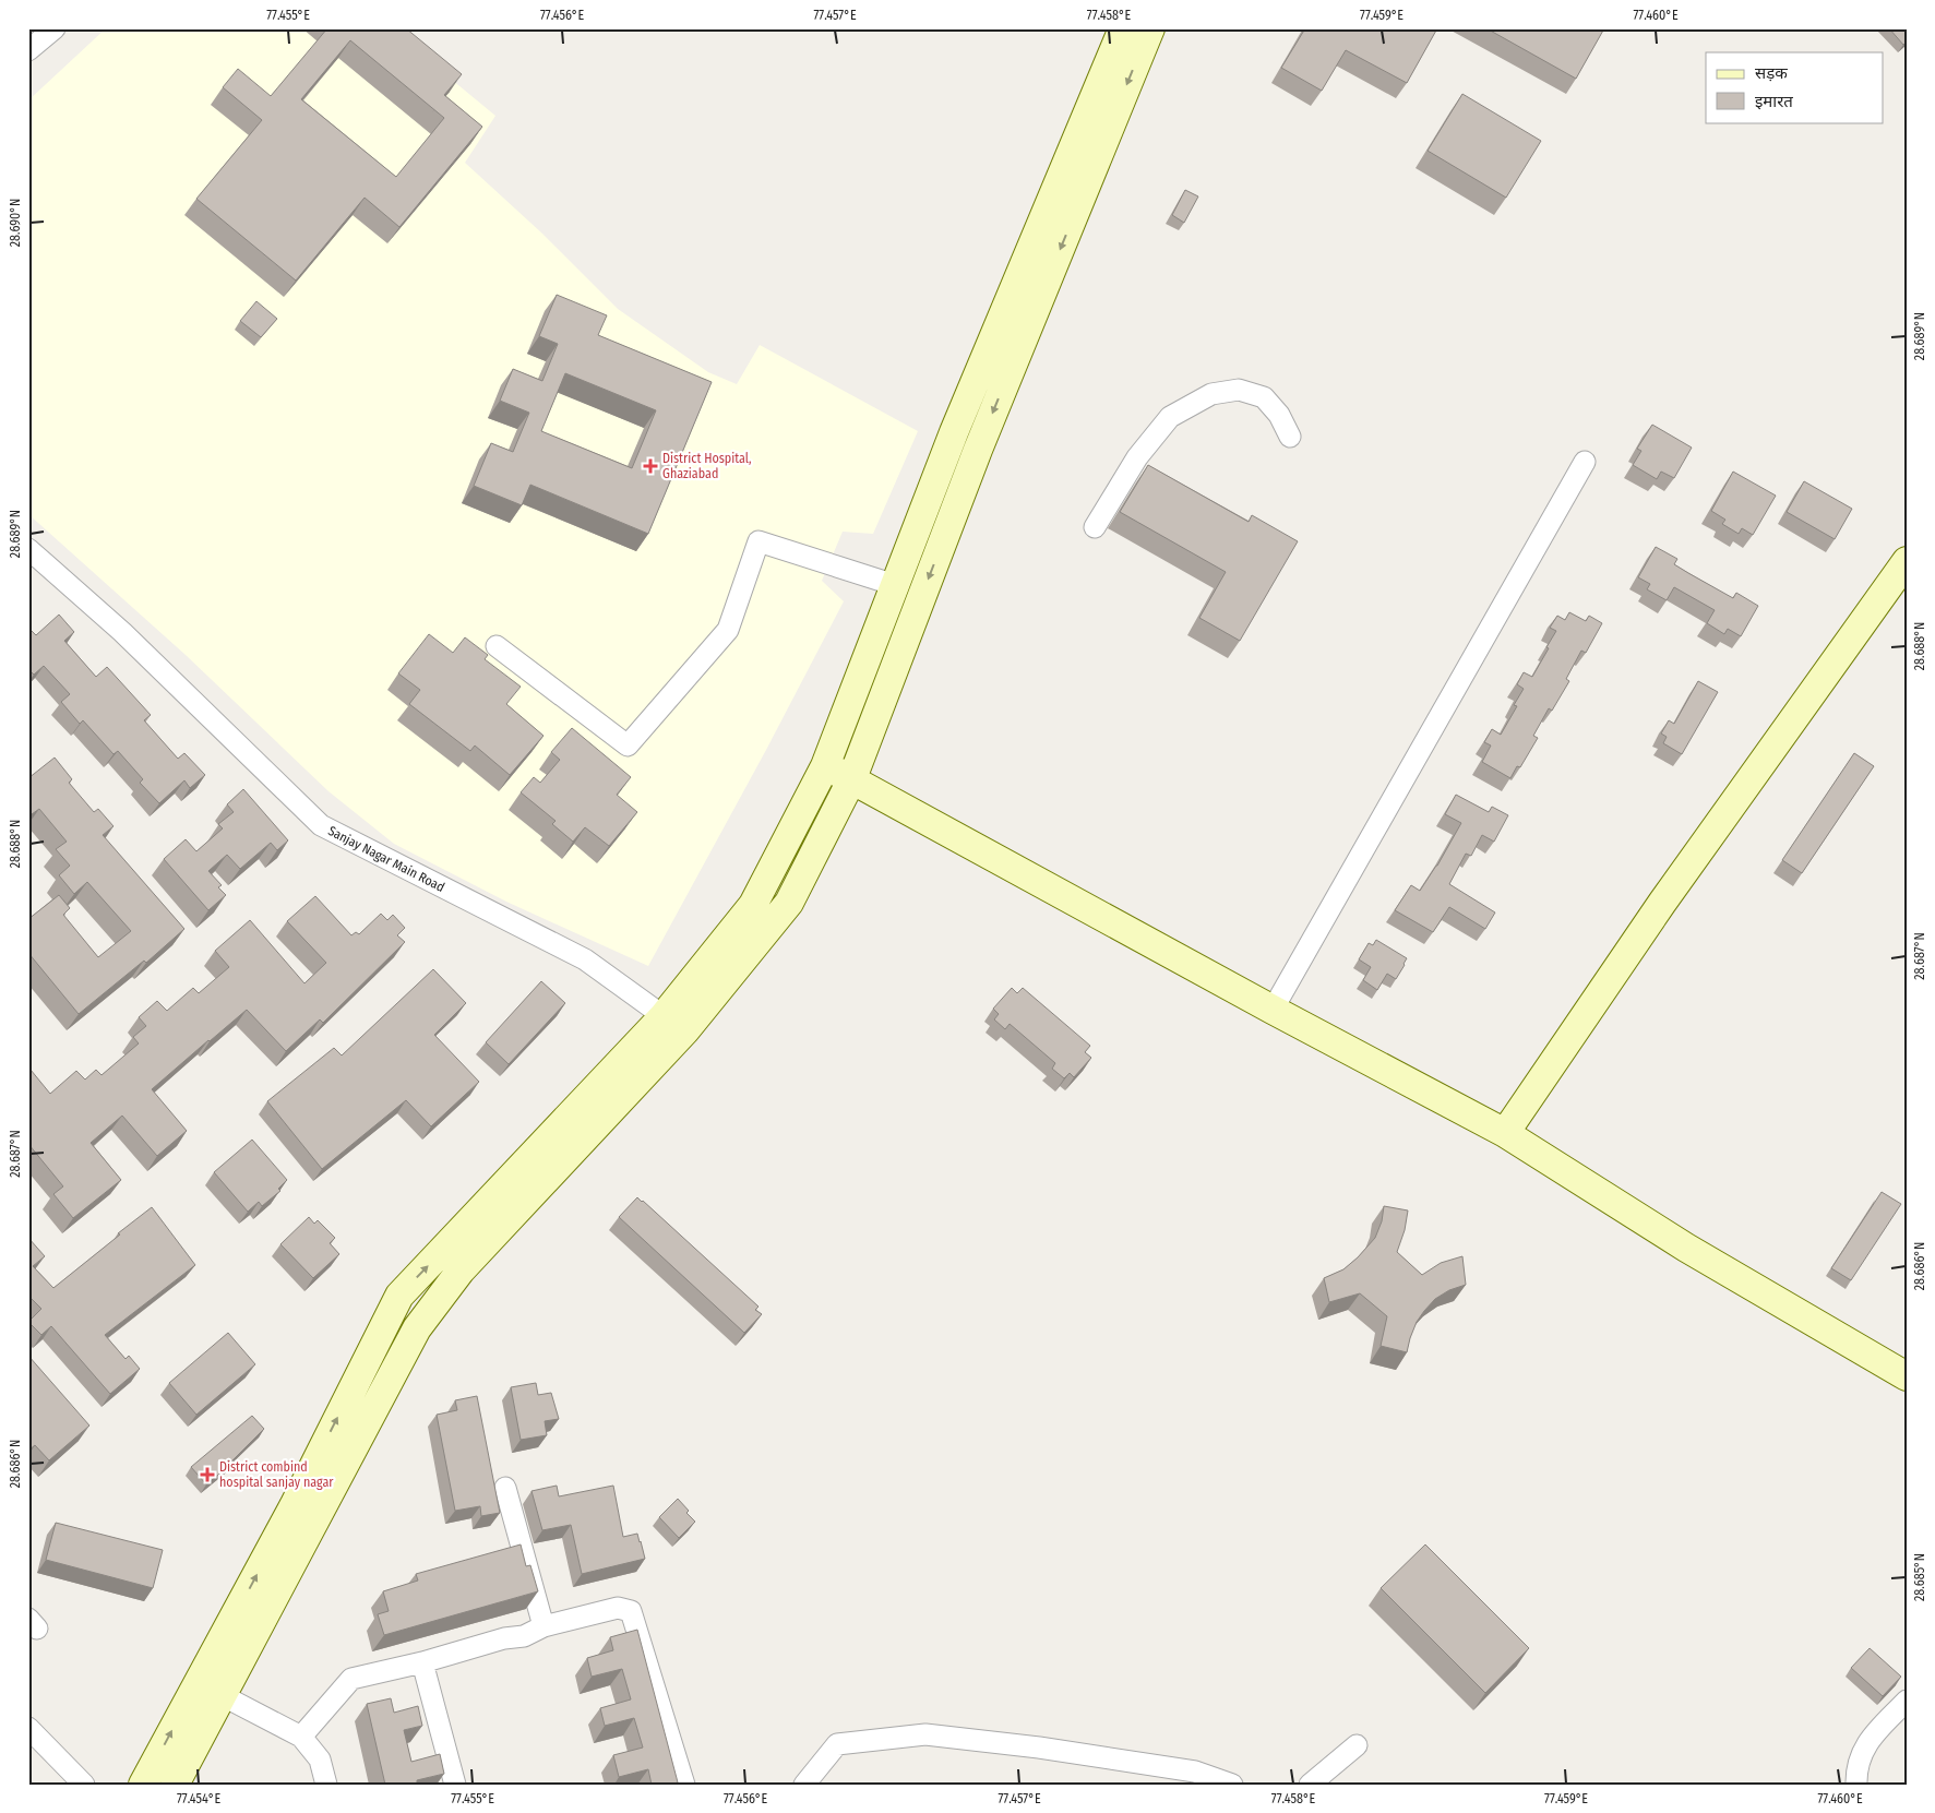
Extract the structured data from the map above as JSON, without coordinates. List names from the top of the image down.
{
  "streets": {
    "street": ["Sanjay Nagar Main Road"]
  },
  "places": {
    "health": ["District Hospital, Ghaziabad", "District combind hospital sanjay nagar"]
  },
  "legend": ["सड़क", "इमारत"],
  "coordinates": [
    "77.455°E",
    "77.456°E",
    "77.457°E",
    "77.458°E",
    "77.459°E",
    "77.460°E",
    "28.690°N",
    "28.689°N",
    "28.688°N",
    "28.687°N",
    "28.686°N",
    "28.685°N",
    "77.454°E"
  ]
}
